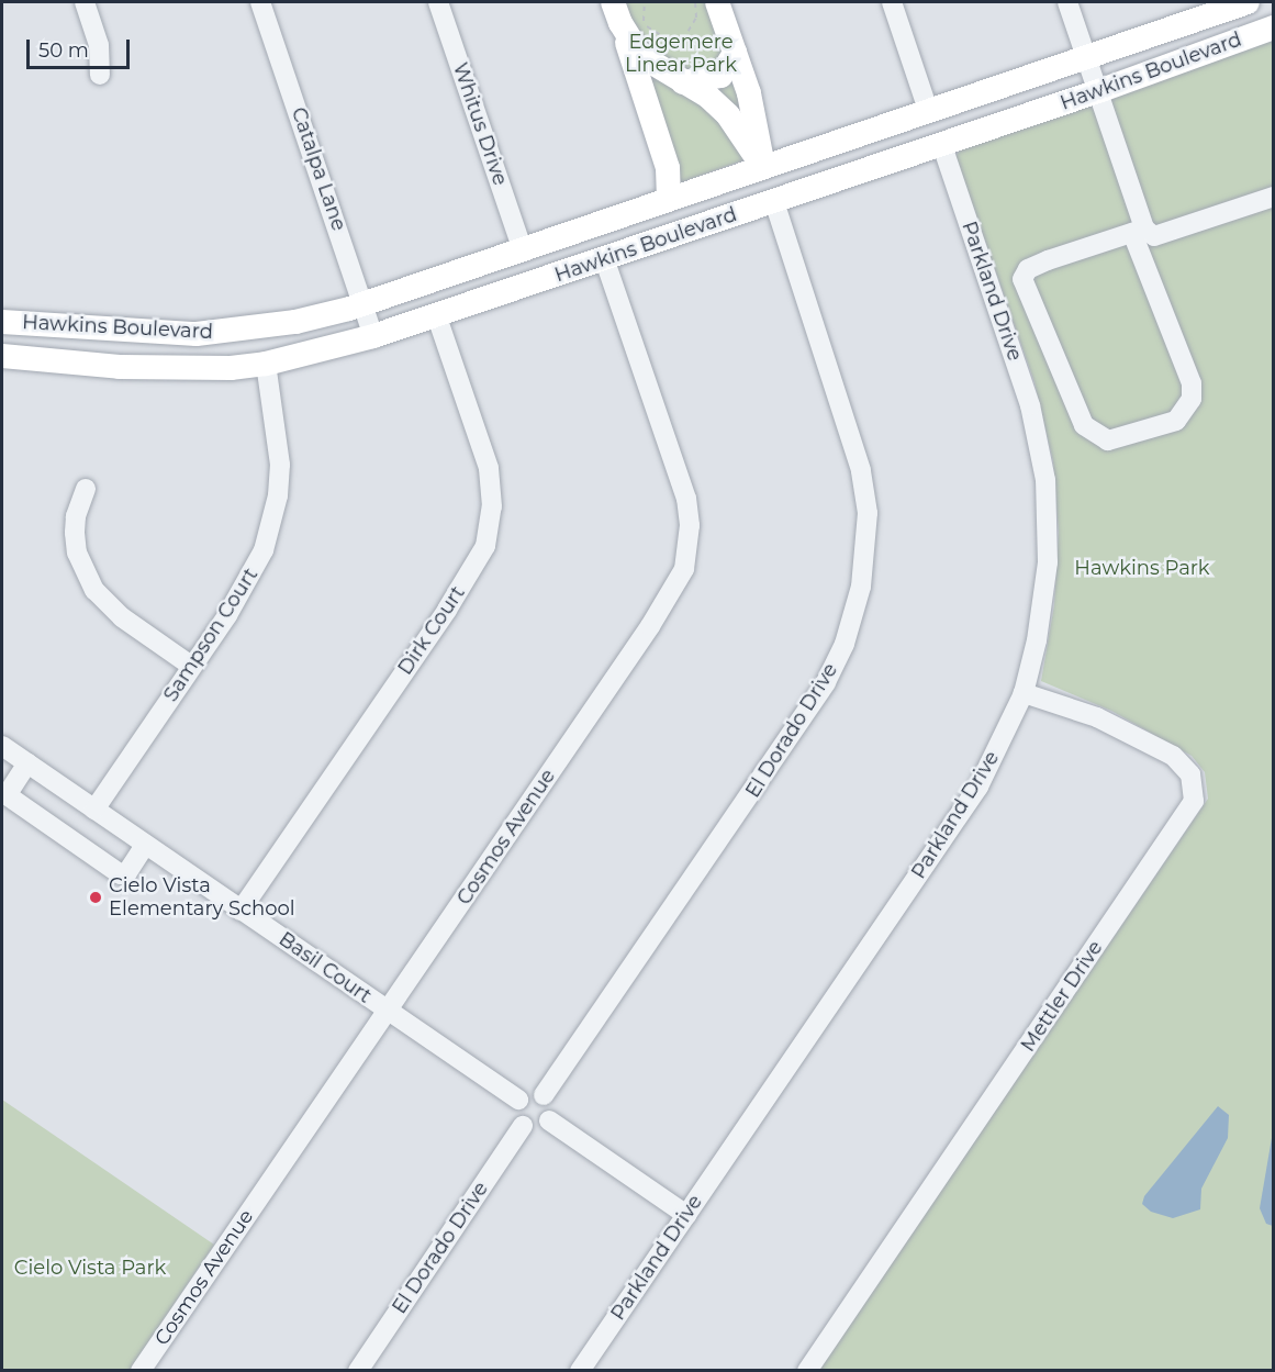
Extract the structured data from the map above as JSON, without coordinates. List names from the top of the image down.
{
  "streets": {
    "main road": ["Hawkins Boulevard", "El Dorado Drive"],
    "street": [
      "Whitus Drive",
      "Catalpa Lane",
      "Parkland Drive",
      "Dirk Court",
      "Sampson Court",
      "Cosmos Avenue",
      "Basil Court",
      "Mettler Drive"
    ]
  },
  "crossings": [
    ["Hawkins Boulevard", "Whitus Drive"],
    ["Hawkins Boulevard", "Catalpa Lane"],
    ["Hawkins Boulevard", "Parkland Drive"],
    ["Hawkins Boulevard", "Dirk Court"],
    ["Hawkins Boulevard", "Sampson Court"],
    ["Hawkins Boulevard", "El Dorado Drive"],
    ["Hawkins Boulevard", "Cosmos Avenue"],
    ["Parkland Drive", "Mettler Drive"],
    ["Dirk Court", "Basil Court"],
    ["Sampson Court", "Basil Court"],
    ["El Dorado Drive", "Basil Court"],
    ["Cosmos Avenue", "Basil Court"]
  ],
  "parks": ["Edgemere Linear Park", "Hawkins Park", "Cielo Vista Park"],
  "places": ["Cielo Vista Elementary School"],
  "scale_bar": "50 m"
}
